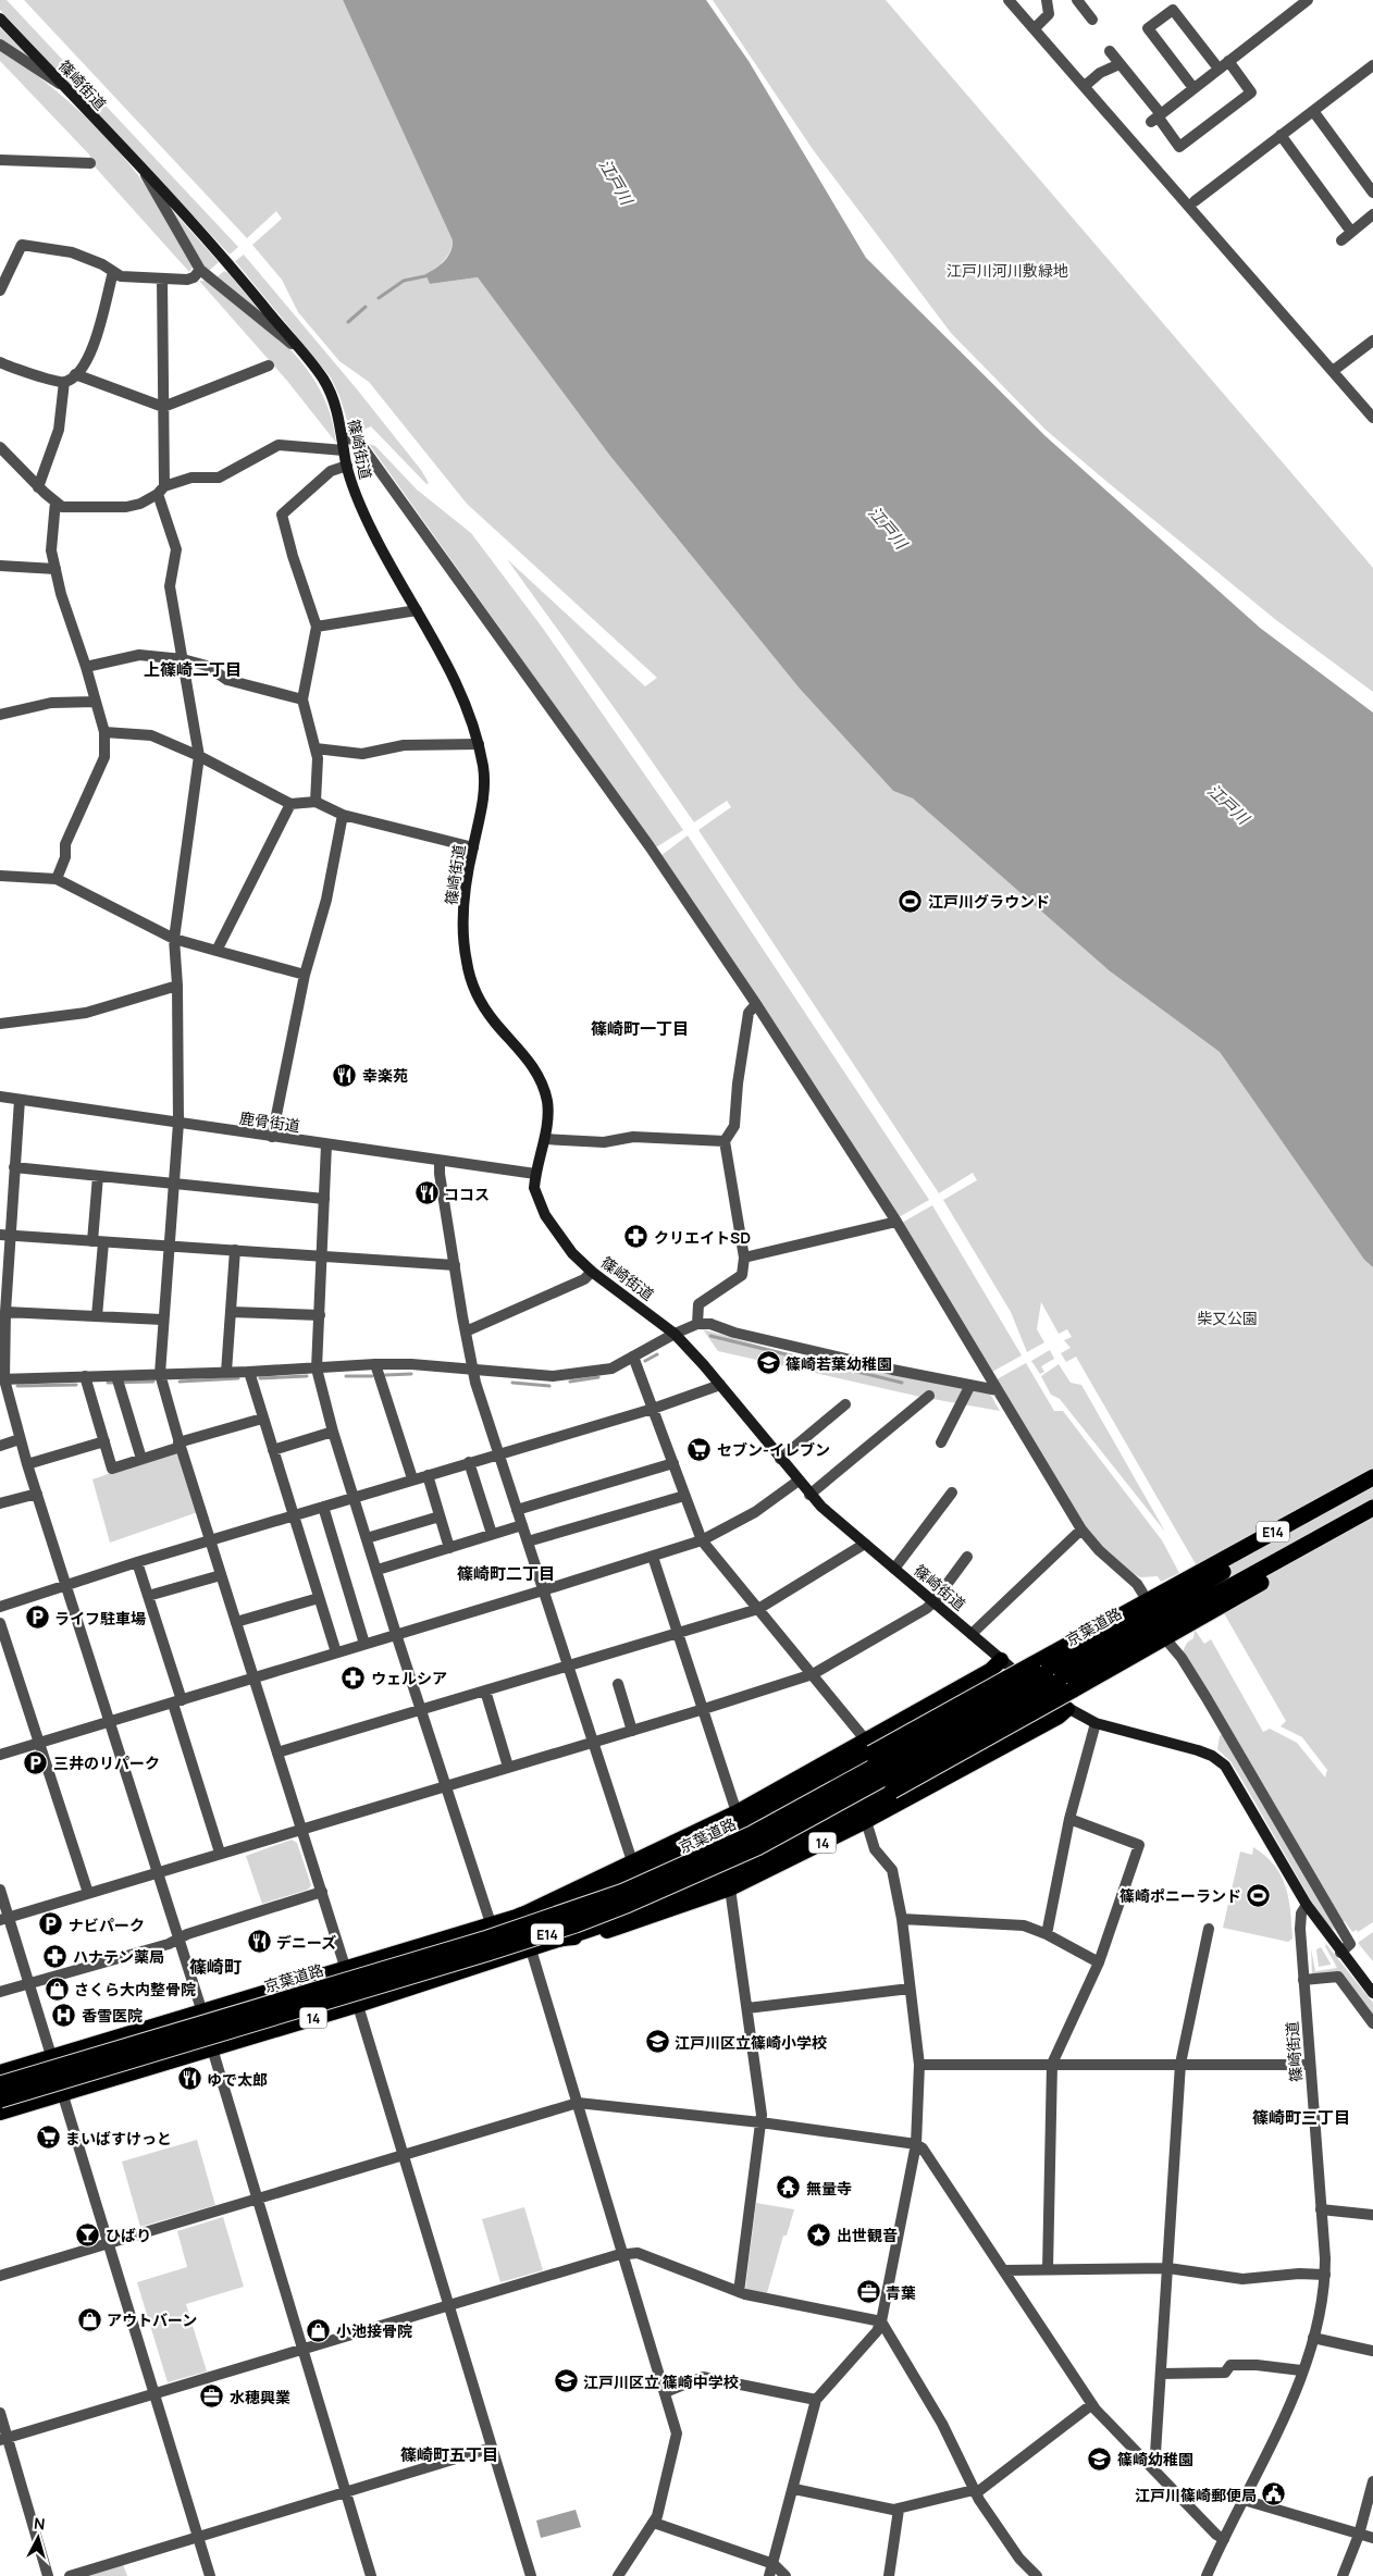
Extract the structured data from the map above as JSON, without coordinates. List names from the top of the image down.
{
  "streets": {
    "highway": ["E14", "京葉道路", "14"],
    "main road": ["篠崎街道"],
    "street": ["鹿骨街道"]
  },
  "crossings": [
    ["篠崎街道", "鹿骨街道"],
    ["篠崎街道", "京葉道路"],
    ["E14", "京葉道路"],
    ["E14", "14"]
  ],
  "districts": [
    "上篠崎二丁目",
    "篠崎町一丁目",
    "篠崎町二丁目",
    "篠崎町",
    "篠崎町三丁目",
    "篠崎町五丁目"
  ],
  "water": ["江戸川"],
  "parks": ["江戸川河川敷緑地", "柴又公園"],
  "places": {
    "sports": ["江戸川グラウンド", "篠崎ポニーランド"],
    "restaurant": [
      "幸楽苑",
      "ココス",
      "デニーズ",
      "ゆで太郎"
    ],
    "pharmacy": ["クリエイトSD", "ウェルシア", "ハナテン薬局"],
    "school or university": [
      "篠崎若葉幼稚園",
      "江戸川区立篠崎小学校",
      "江戸川区立 篠崎中学校",
      "篠崎幼稚園"
    ],
    "supermarket": ["セブン-イレブン", "まいばすけっと"],
    "parking": ["ライフ駐車場", "三井のリパーク", "ナビパーク"],
    "shop": ["さくら大内整骨院", "アウトバーン", "小池接骨院"],
    "hospital": ["香雪医院"],
    "temple": ["無量寺"],
    "bar": ["ひばり"],
    "place": ["出世観音"],
    "office": ["青葉", "水穂興業"],
    "public building": ["江戸川篠崎郵便局"]
  },
  "north": "top"
}
